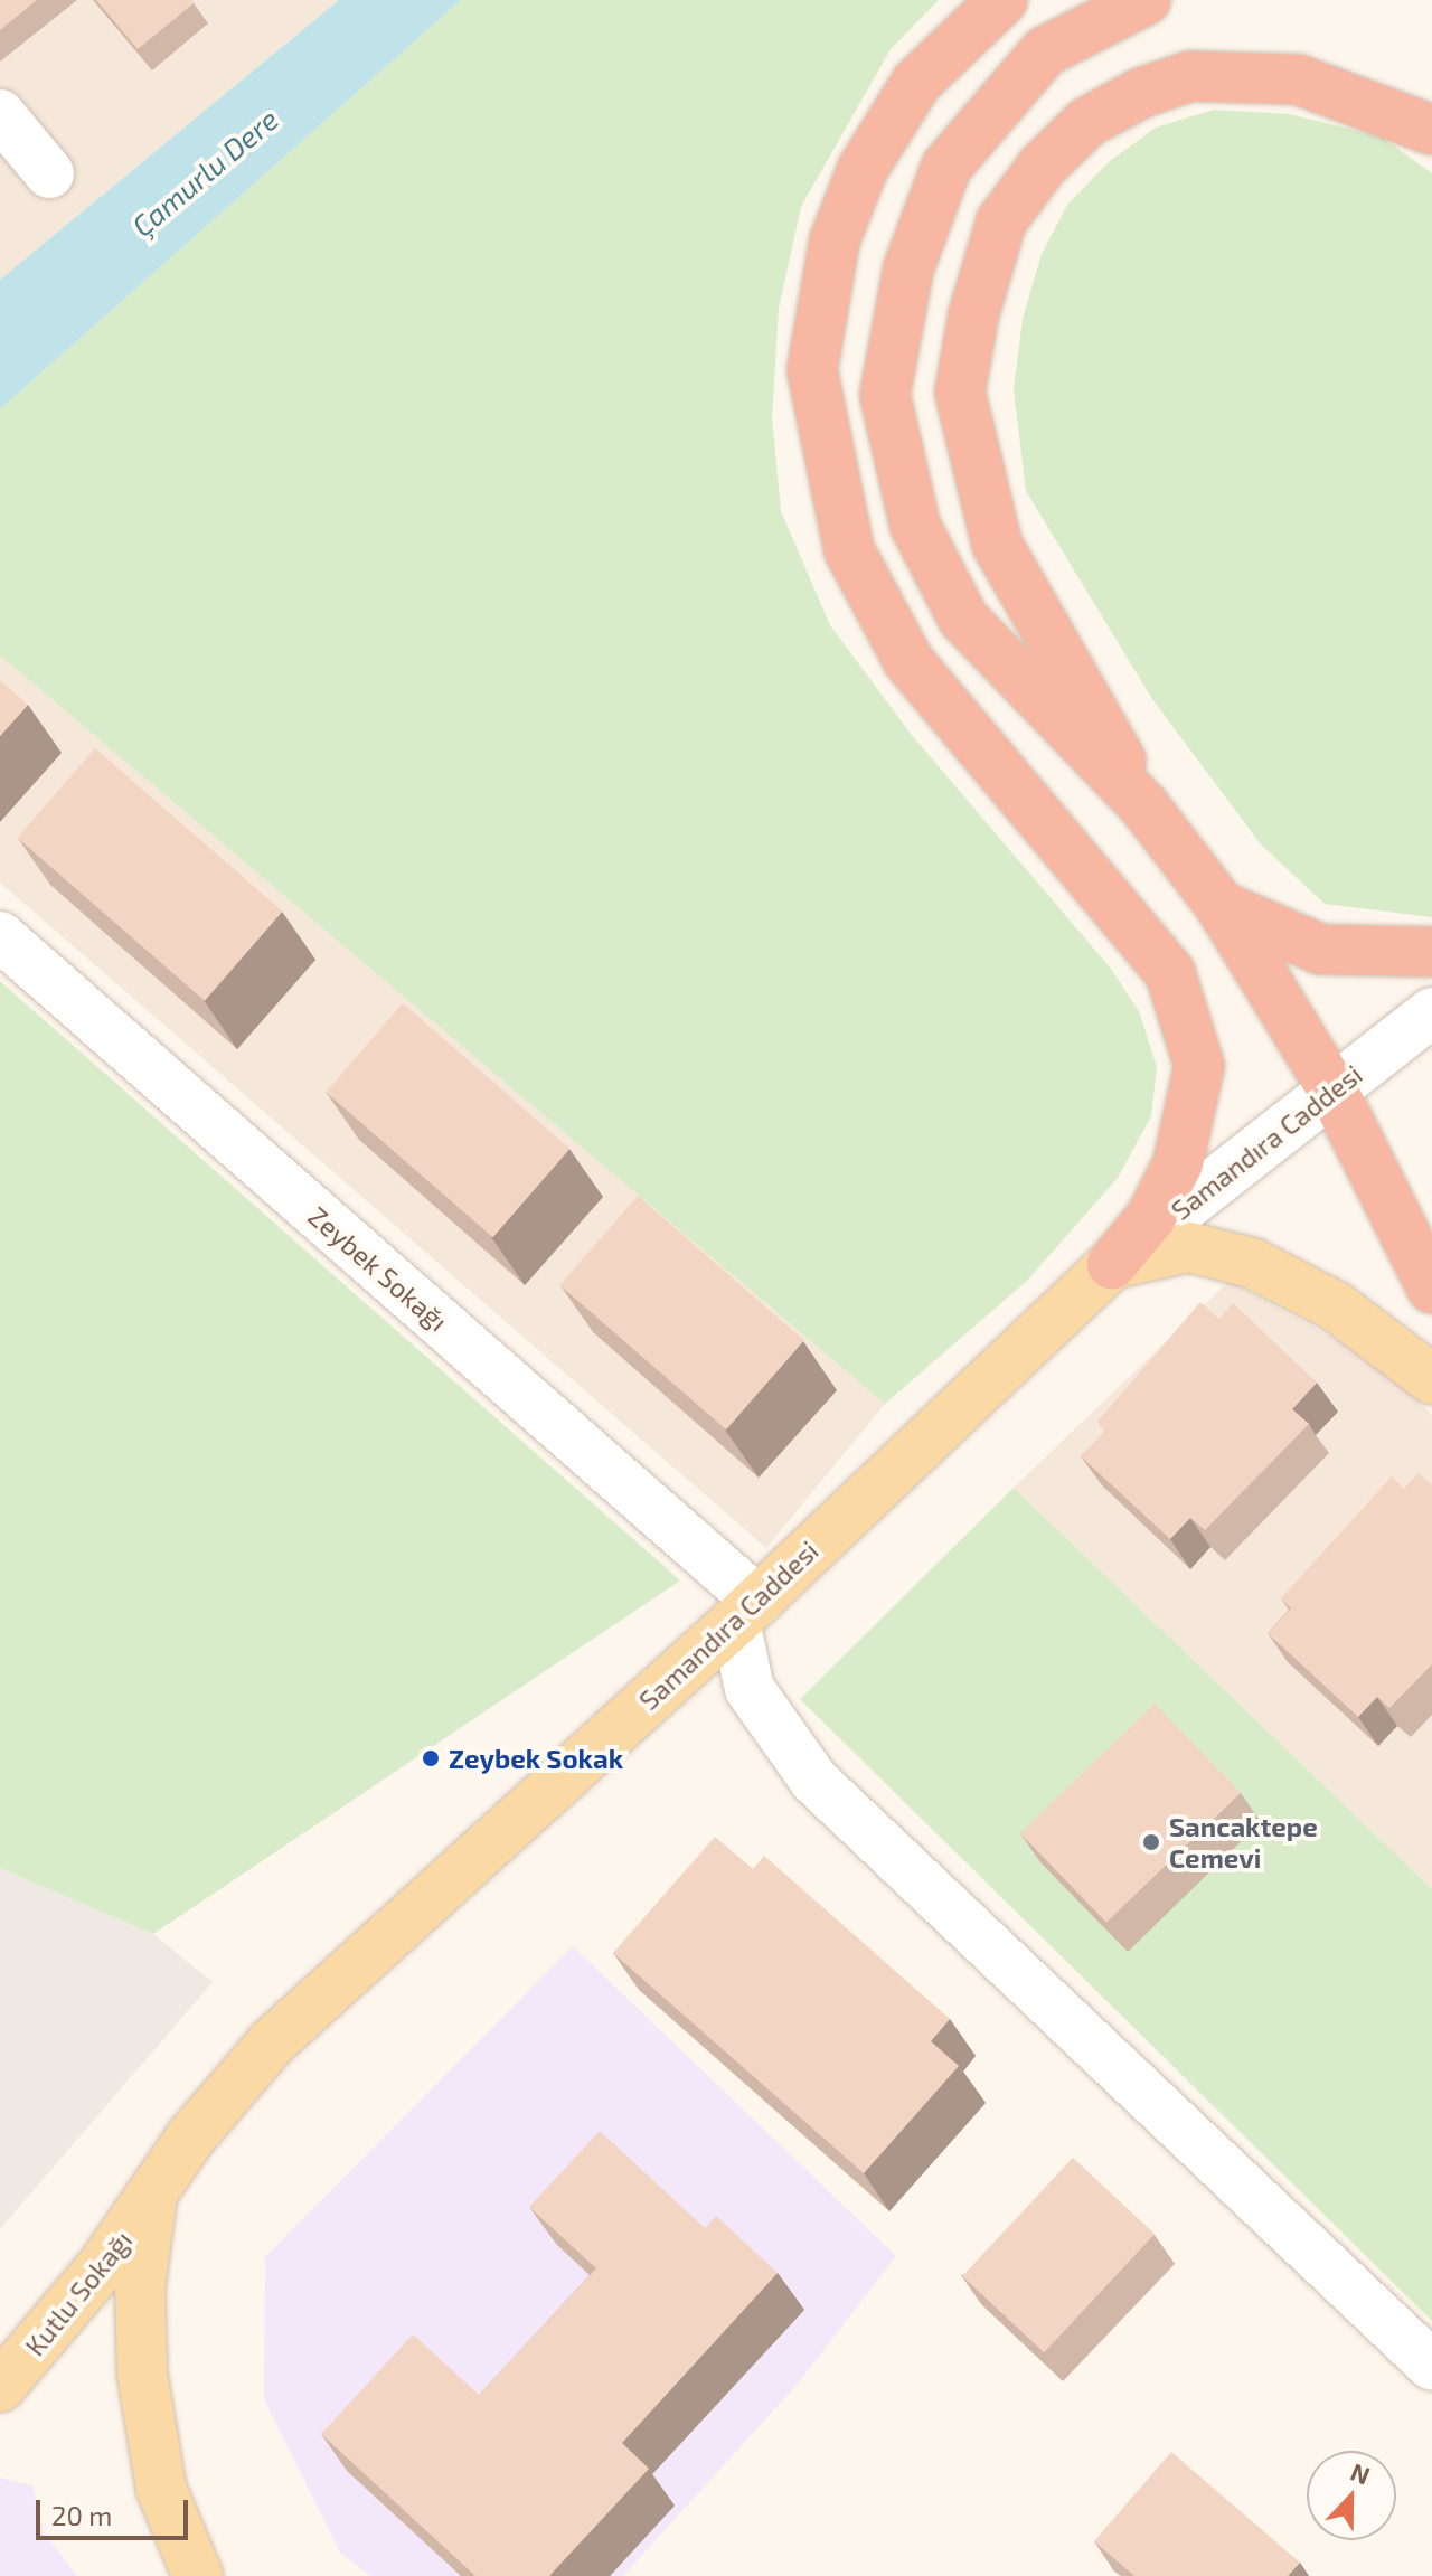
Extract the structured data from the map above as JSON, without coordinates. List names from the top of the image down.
{
  "streets": {
    "main road": ["Samandıra Caddesi", "Kutlu Sokağı"],
    "street": ["Zeybek Sokağı"]
  },
  "crossings": [
    ["Samandıra Caddesi", "Zeybek Sokağı"],
    ["Samandıra Caddesi", "Kutlu Sokağı"]
  ],
  "water": ["Çamurlu Dere"],
  "places": ["Zeybek Sokak", "Sancaktepe Cemevi"],
  "scale_bar": "20 m",
  "north": "top"
}
